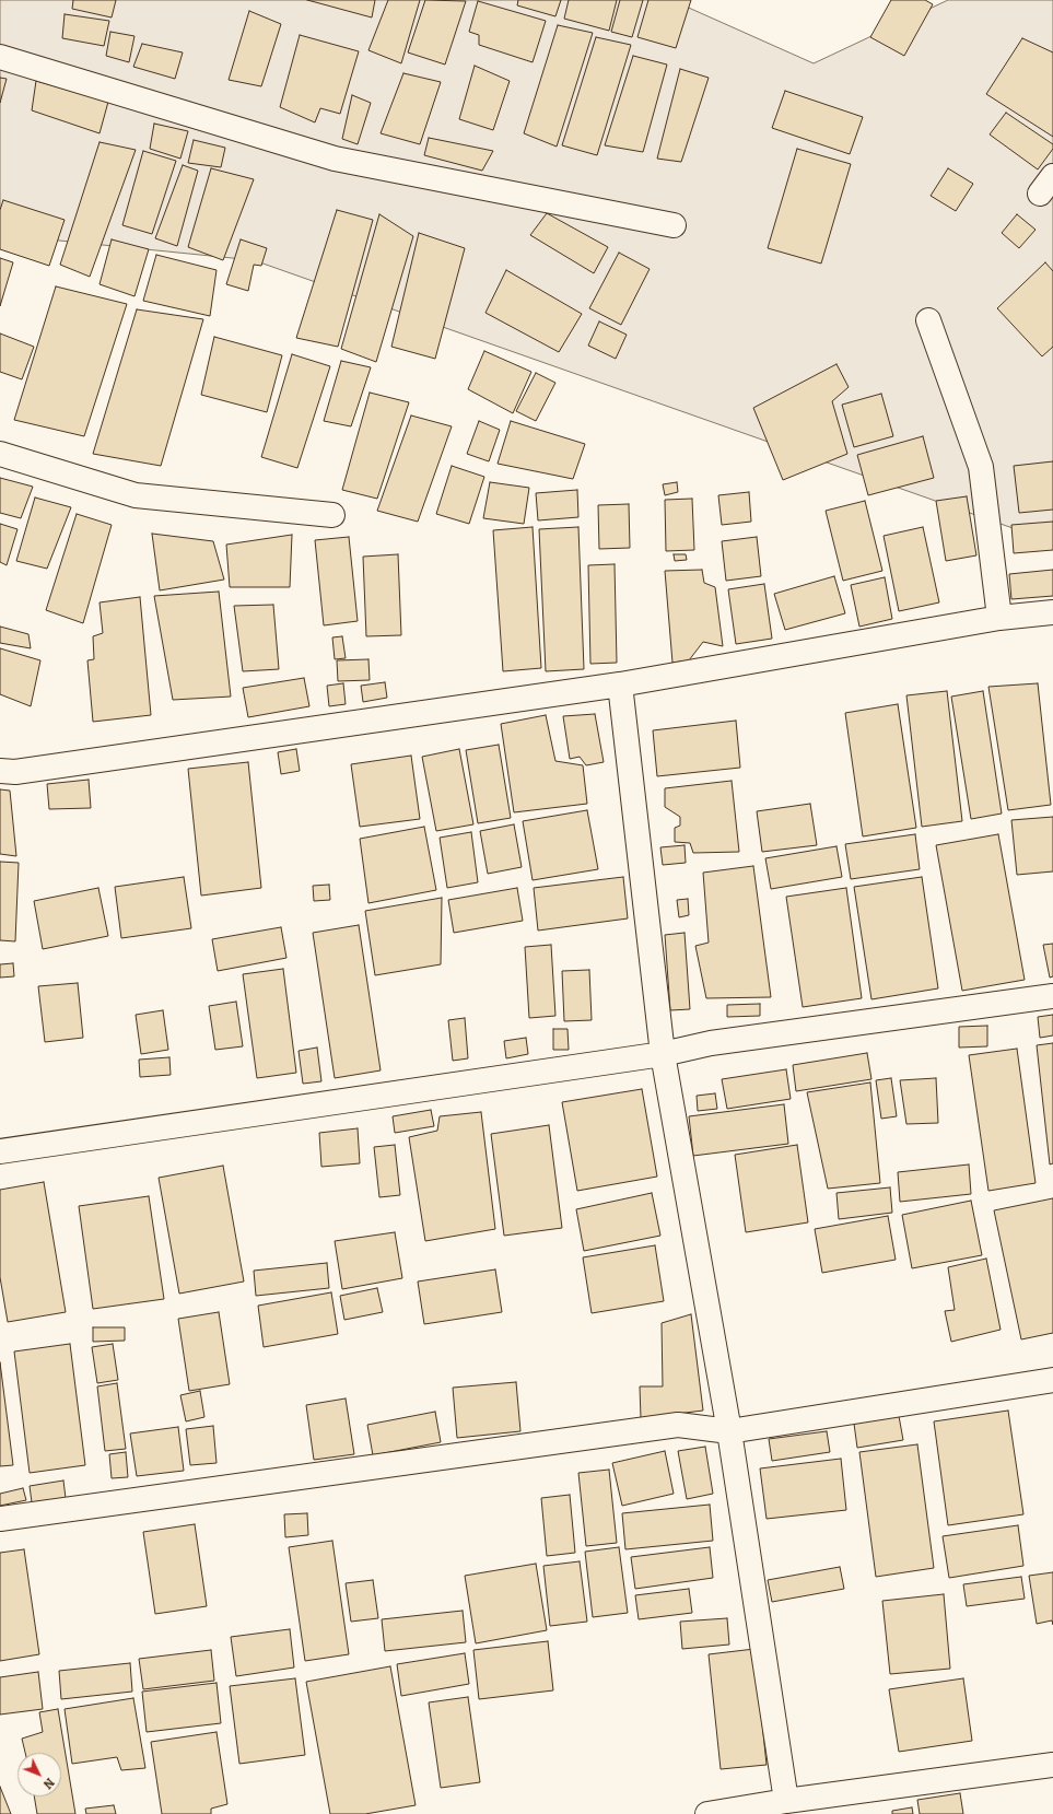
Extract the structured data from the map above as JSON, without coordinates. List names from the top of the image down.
{
  "north": "bottom right"
}
